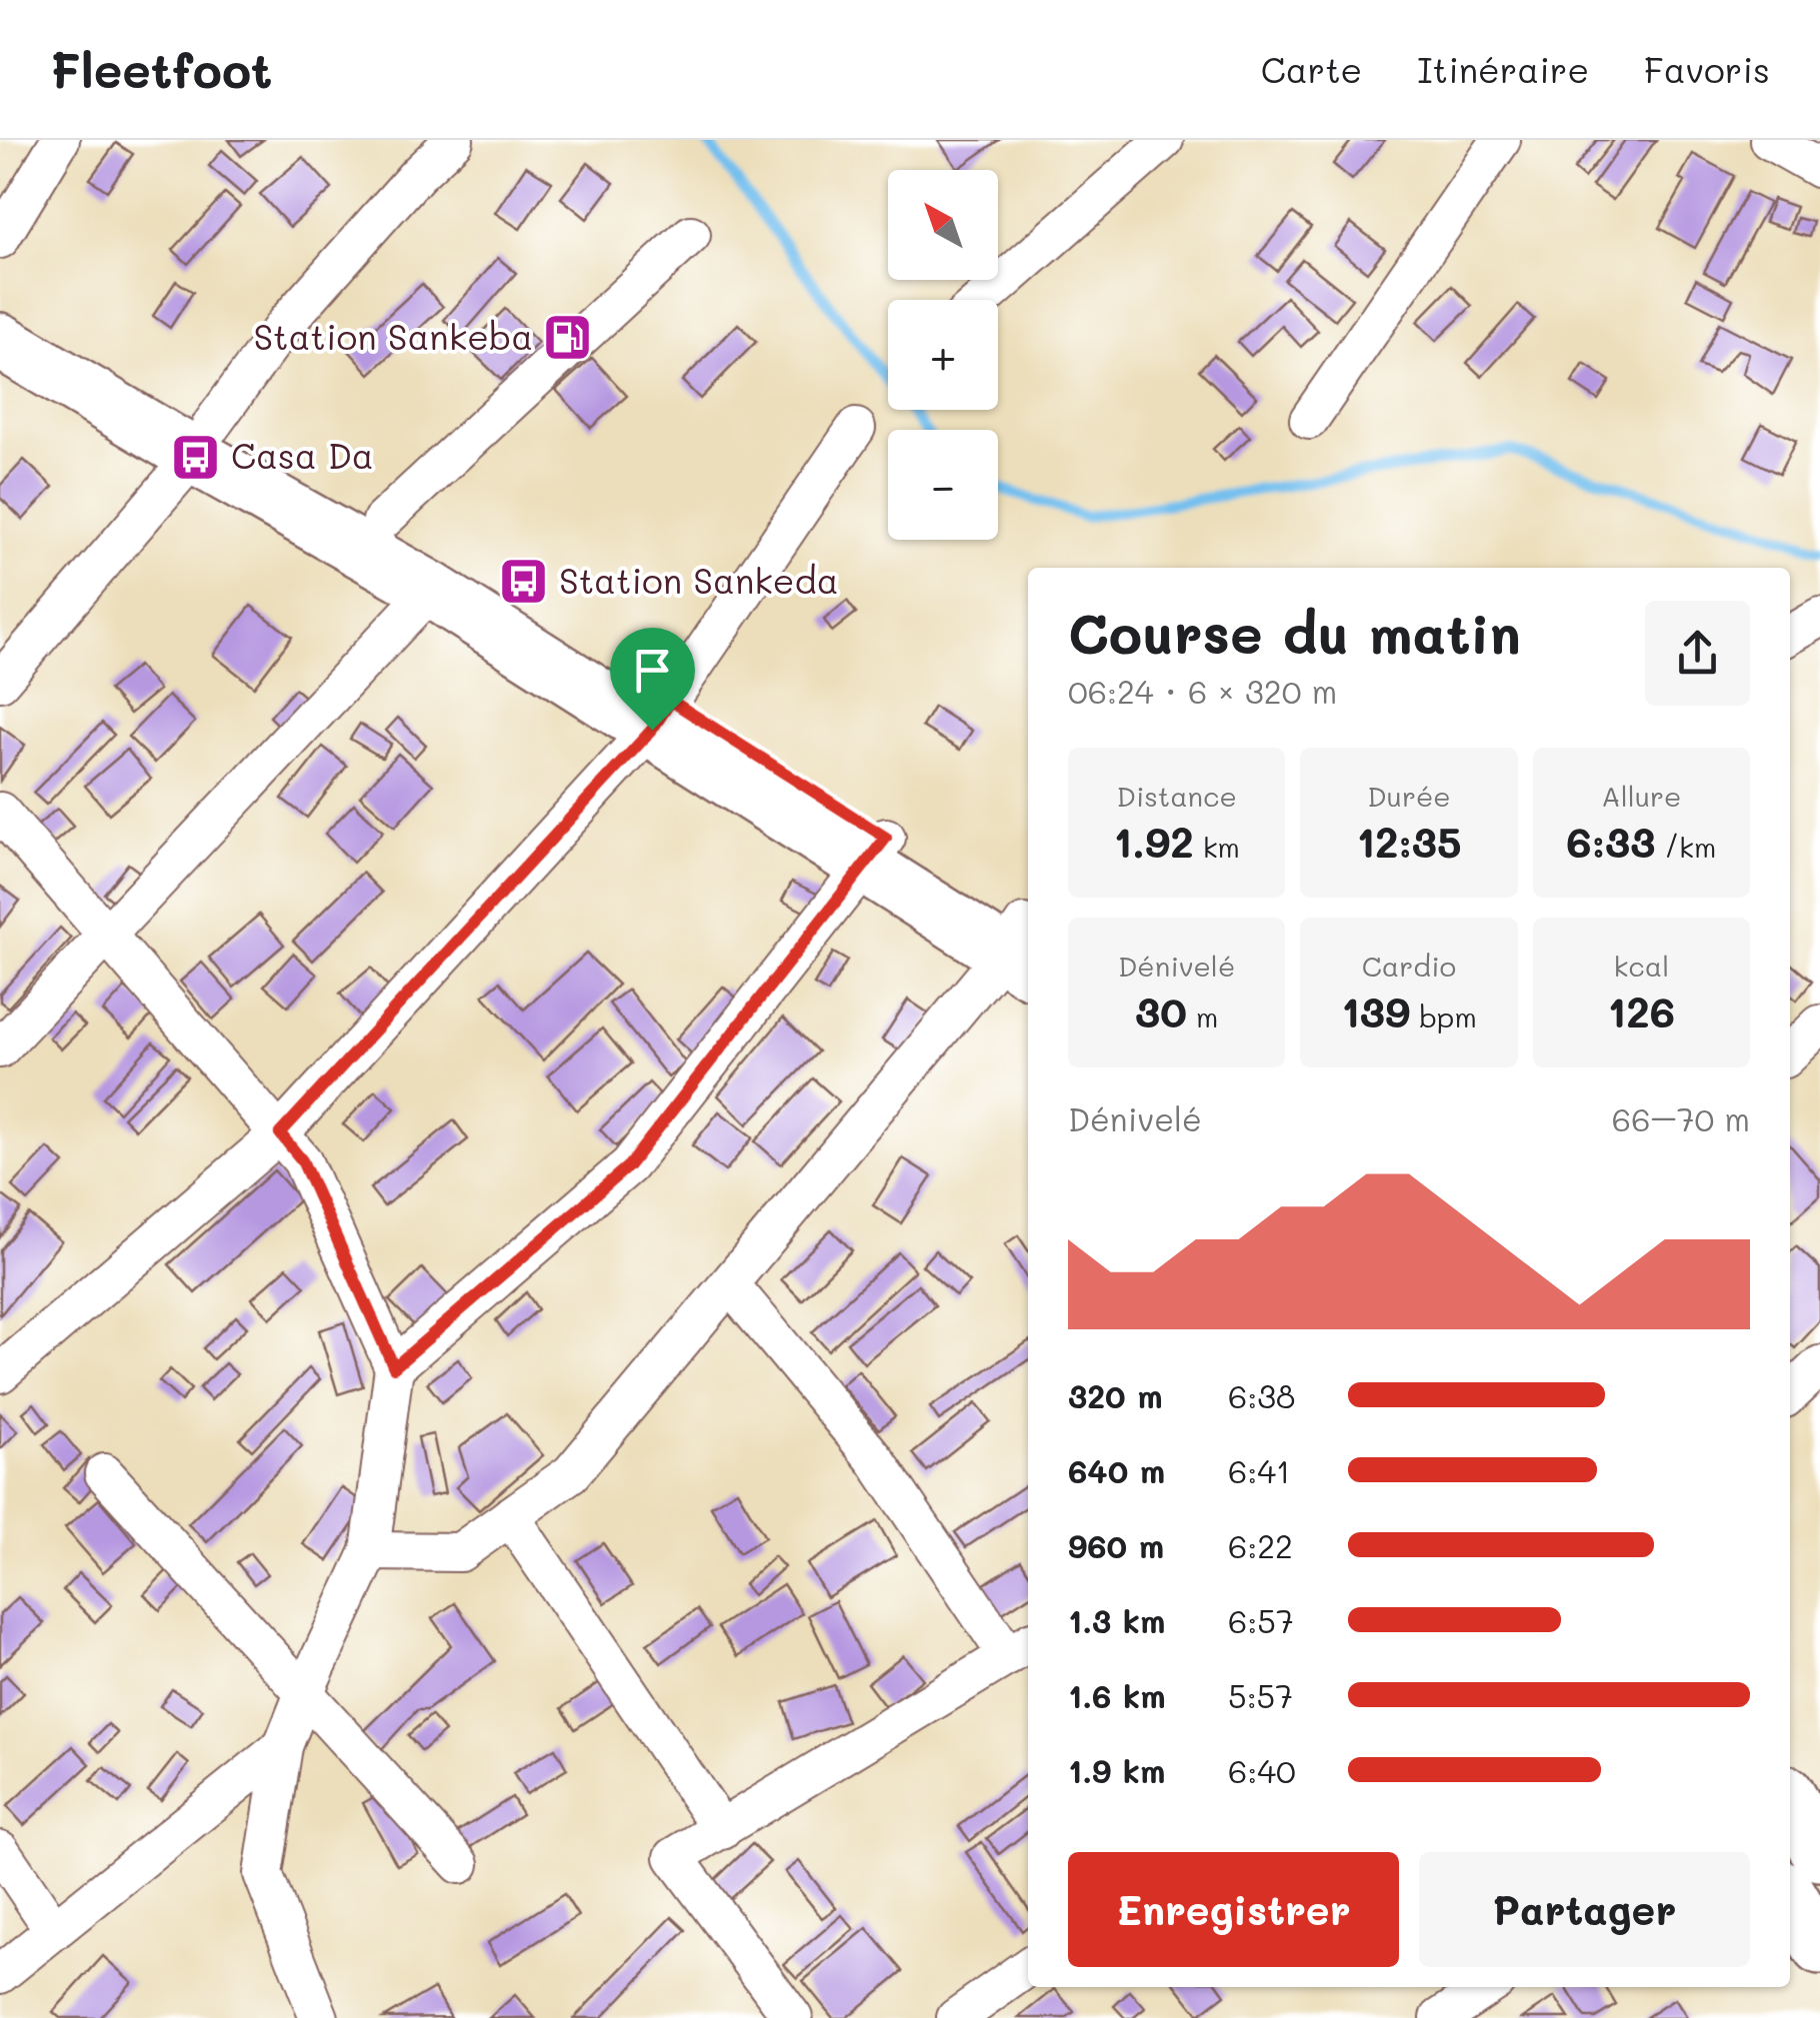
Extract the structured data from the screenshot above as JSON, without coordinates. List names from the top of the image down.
{
  "places": {
    "fuel station": ["Station Sankeba"],
    "bus stop": ["Casa Da", "Station Sankeda"]
  },
  "north": "top left",
  "page": {
    "header": "Fleetfoot",
    "nav": ["Carte", "Itinéraire", "Favoris"],
    "map_buttons": ["+", "−"],
    "heading": ["Course du matin", "06:24 · 6 × 320 m"],
    "stats": [
      ["Distance", "1.92 km"],
      ["Durée", "12:35"],
      ["Allure", "6:33 /km"],
      ["Dénivelé", "30 m"],
      ["Cardio", "139 bpm"],
      ["kcal", "126"]
    ],
    "chart": ["Dénivelé", "66–70 m"],
    "list": [
      {
        "name": "320 m",
        "note": "6:38"
      },
      {
        "name": "640 m",
        "note": "6:41"
      },
      {
        "name": "960 m",
        "note": "6:22"
      },
      {
        "name": "1.3 km",
        "note": "6:57"
      },
      {
        "name": "1.6 km",
        "note": "5:57"
      },
      {
        "name": "1.9 km",
        "note": "6:40"
      }
    ],
    "buttons": ["Enregistrer", "Partager"]
  }
}
